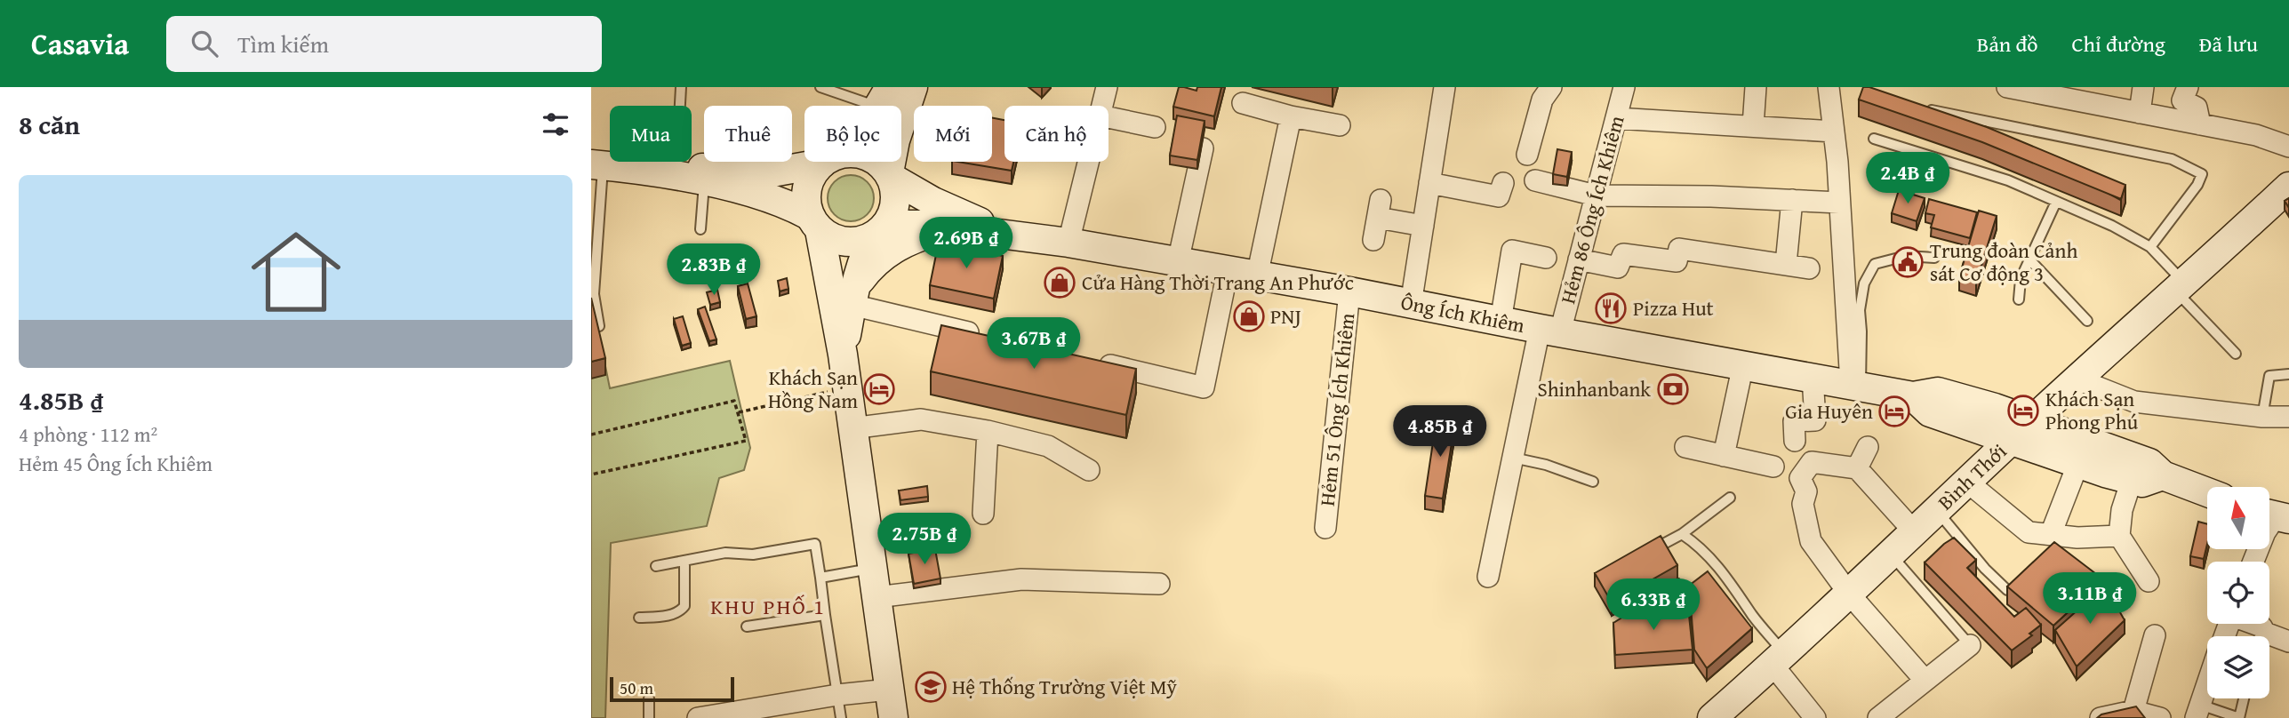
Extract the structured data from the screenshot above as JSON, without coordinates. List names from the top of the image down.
{
  "streets": {
    "main road": ["Ông Ích Khiêm", "Bình Thới"],
    "street": ["Hẻm 86 Ông Ích Khiêm", "Hẻm 51 Ông Ích Khiêm"]
  },
  "crossings": [
    ["Hẻm 86 Ông Ích Khiêm", "Ông Ích Khiêm"],
    ["Ông Ích Khiêm", "Hẻm 51 Ông Ích Khiêm"],
    ["Ông Ích Khiêm", "Bình Thới"]
  ],
  "districts": ["KHU PHỐ 1"],
  "places": {
    "public building": ["Trung đoàn Cảnh sát Cơ động 3"],
    "shop": ["Cửa Hàng Thời Trang An Phước", "PNJ"],
    "restaurant": ["Pizza Hut"],
    "hotel": ["Khách Sạn Hồng Nam", "Khách Sạn Phong Phú", "Gia Huyên"],
    "bank": ["Shinhanbank"],
    "school or university": ["Hệ Thống Trường Việt Mỹ"]
  },
  "scale_bar": "50 m",
  "north": "top",
  "page": {
    "header": "Casavia",
    "search": "Tìm kiếm",
    "nav": ["Bản đồ", "Chỉ đường", "Đã lưu"],
    "heading": "8 căn",
    "chip": [
      "Mua",
      "Thuê",
      "Bộ lọc",
      "Mới",
      "Căn hộ"
    ],
    "price": [
      "2.4B ₫",
      "2.69B ₫",
      "2.83B ₫",
      "3.67B ₫",
      "4.85B ₫",
      "2.75B ₫",
      "3.11B ₫",
      "6.33B ₫"
    ],
    "list": [
      {
        "name": "4.85B ₫",
        "note": "4 phòng · 112 m² · Hẻm 45 Ông Ích Khiêm"
      }
    ],
    "scale": "50 m"
  }
}
